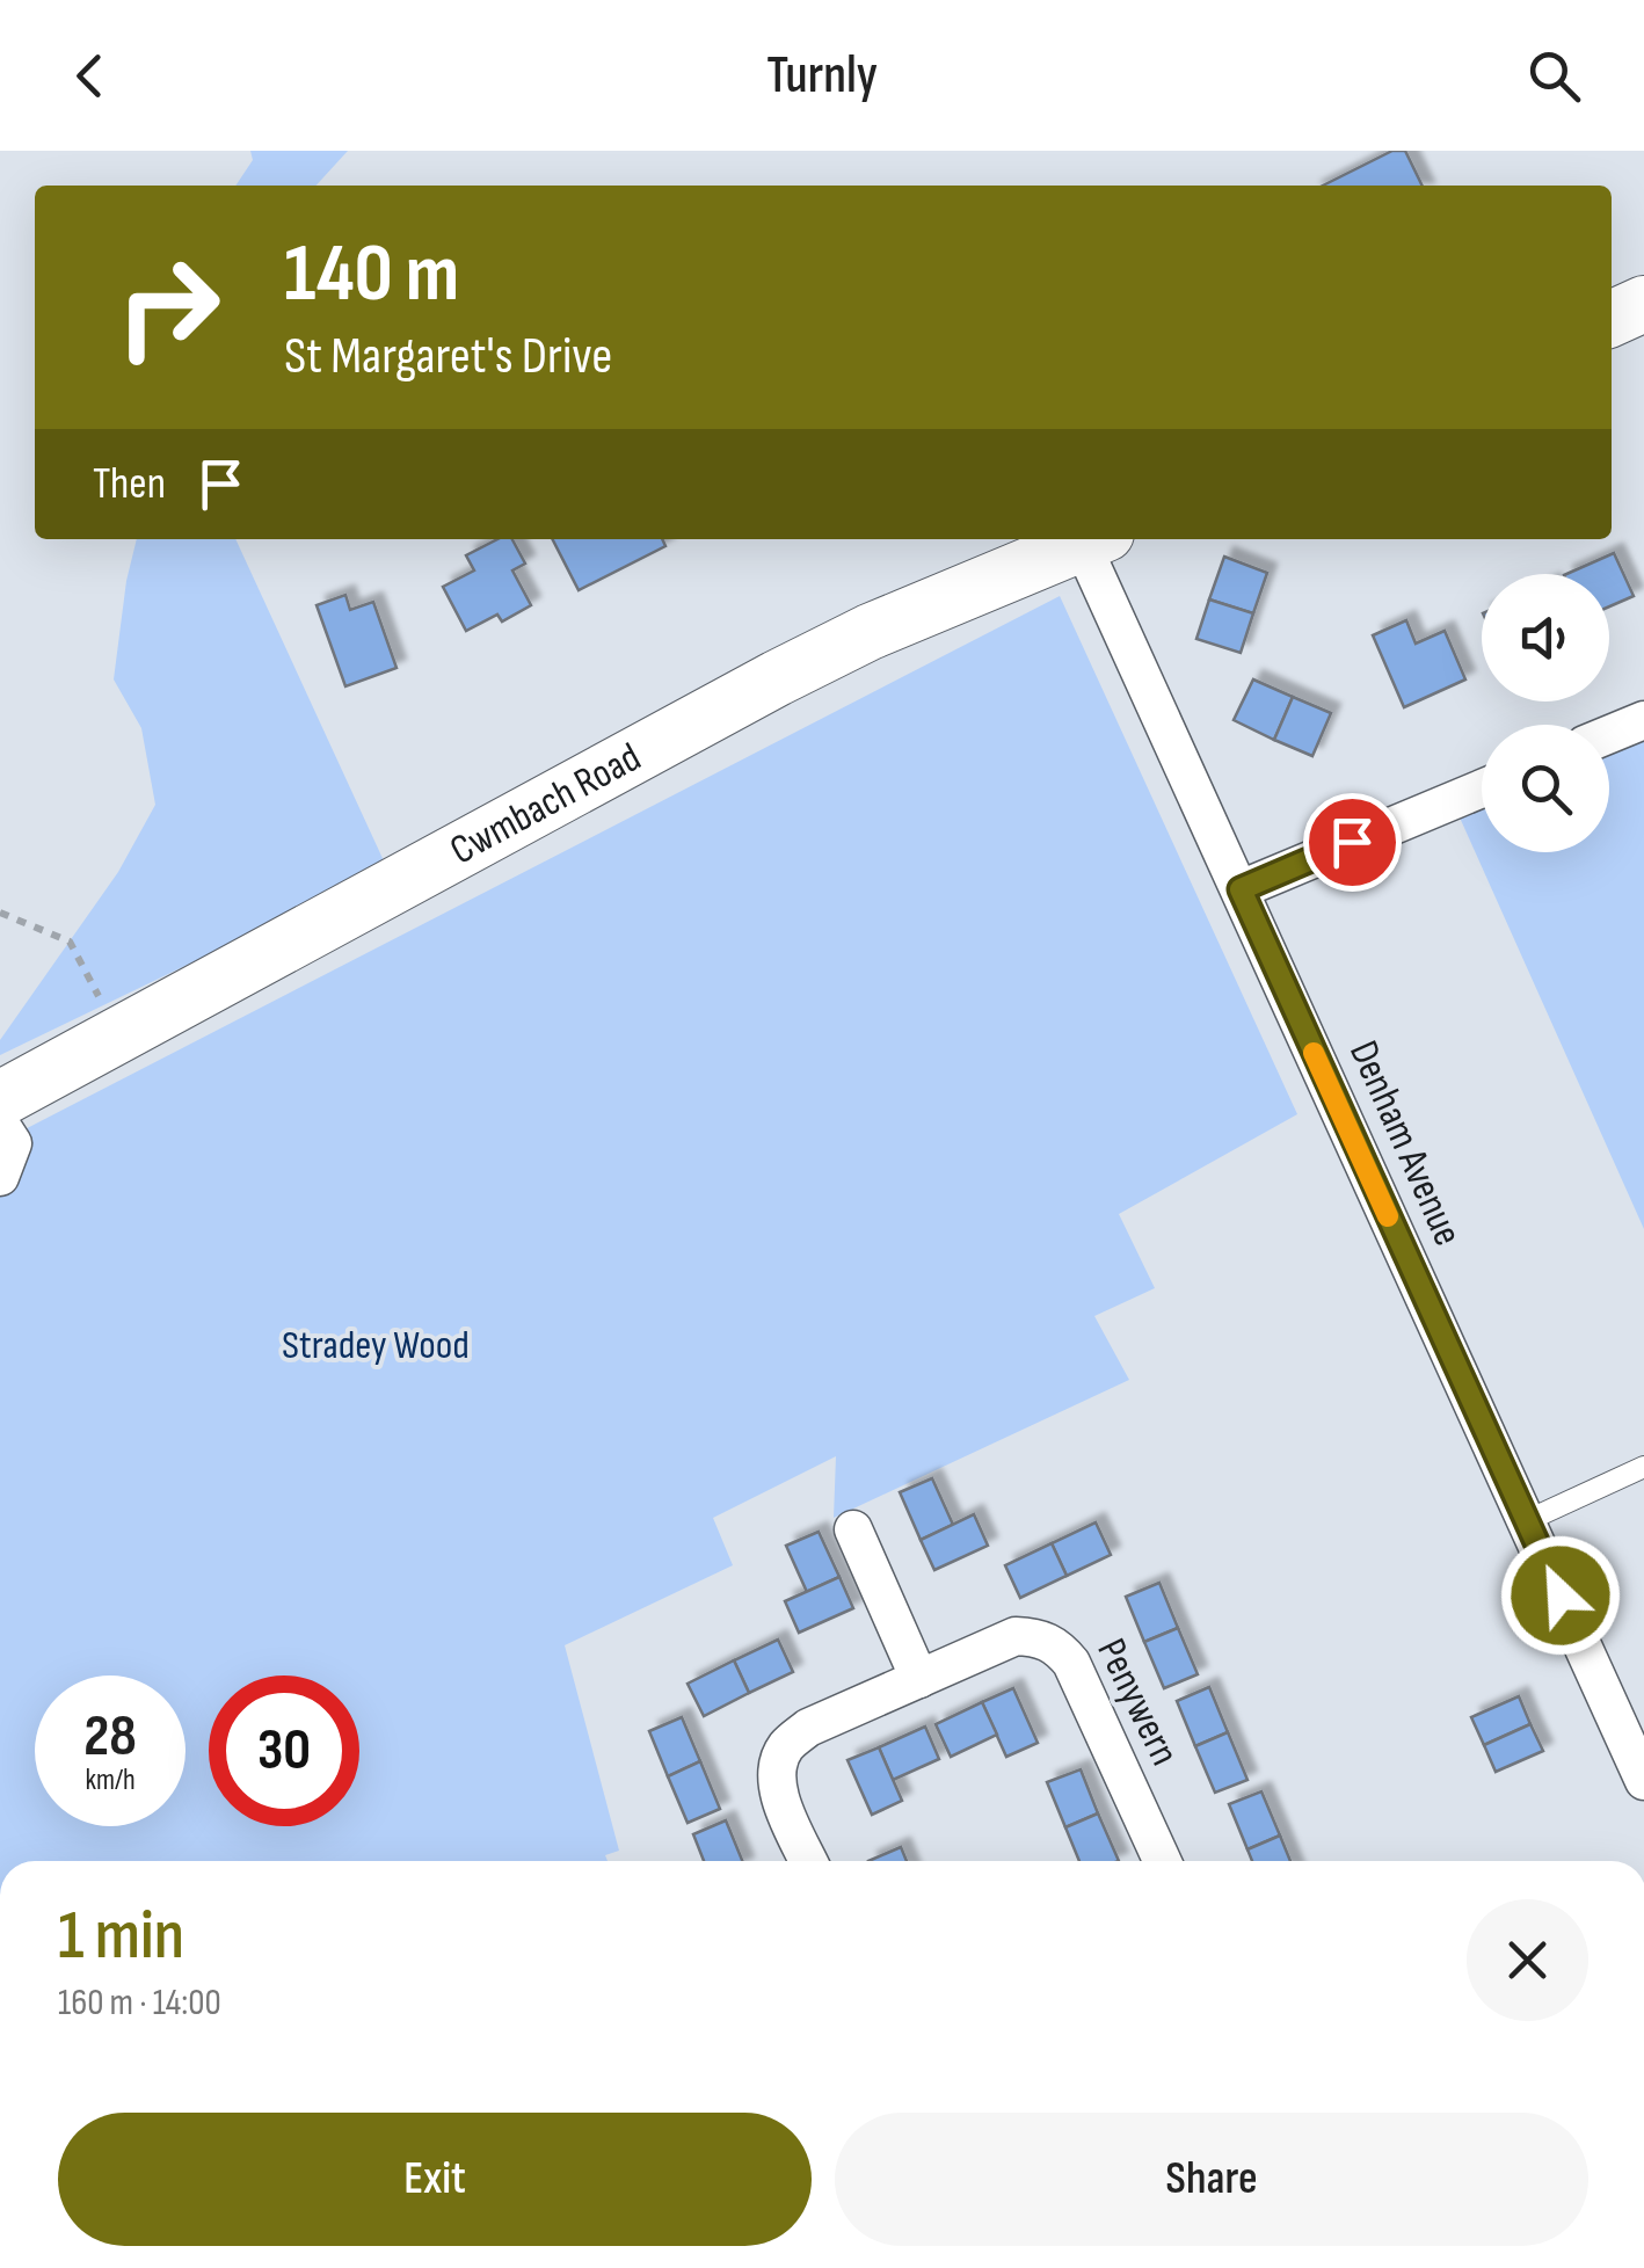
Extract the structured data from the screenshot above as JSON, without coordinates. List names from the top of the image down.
{
  "streets": {
    "main road": ["Cwmbach Road"],
    "street": ["Denham Avenue", "Penywern"]
  },
  "parks": ["Stradey Wood"],
  "page": {
    "header": "Turnly",
    "turn": ["140 m", "St Margaret's Drive"],
    "then": "Then",
    "speed": "28 km/h",
    "limit": "30",
    "heading": ["1 min", "160 m · 14:00"],
    "buttons": ["Exit", "Share"]
  }
}
